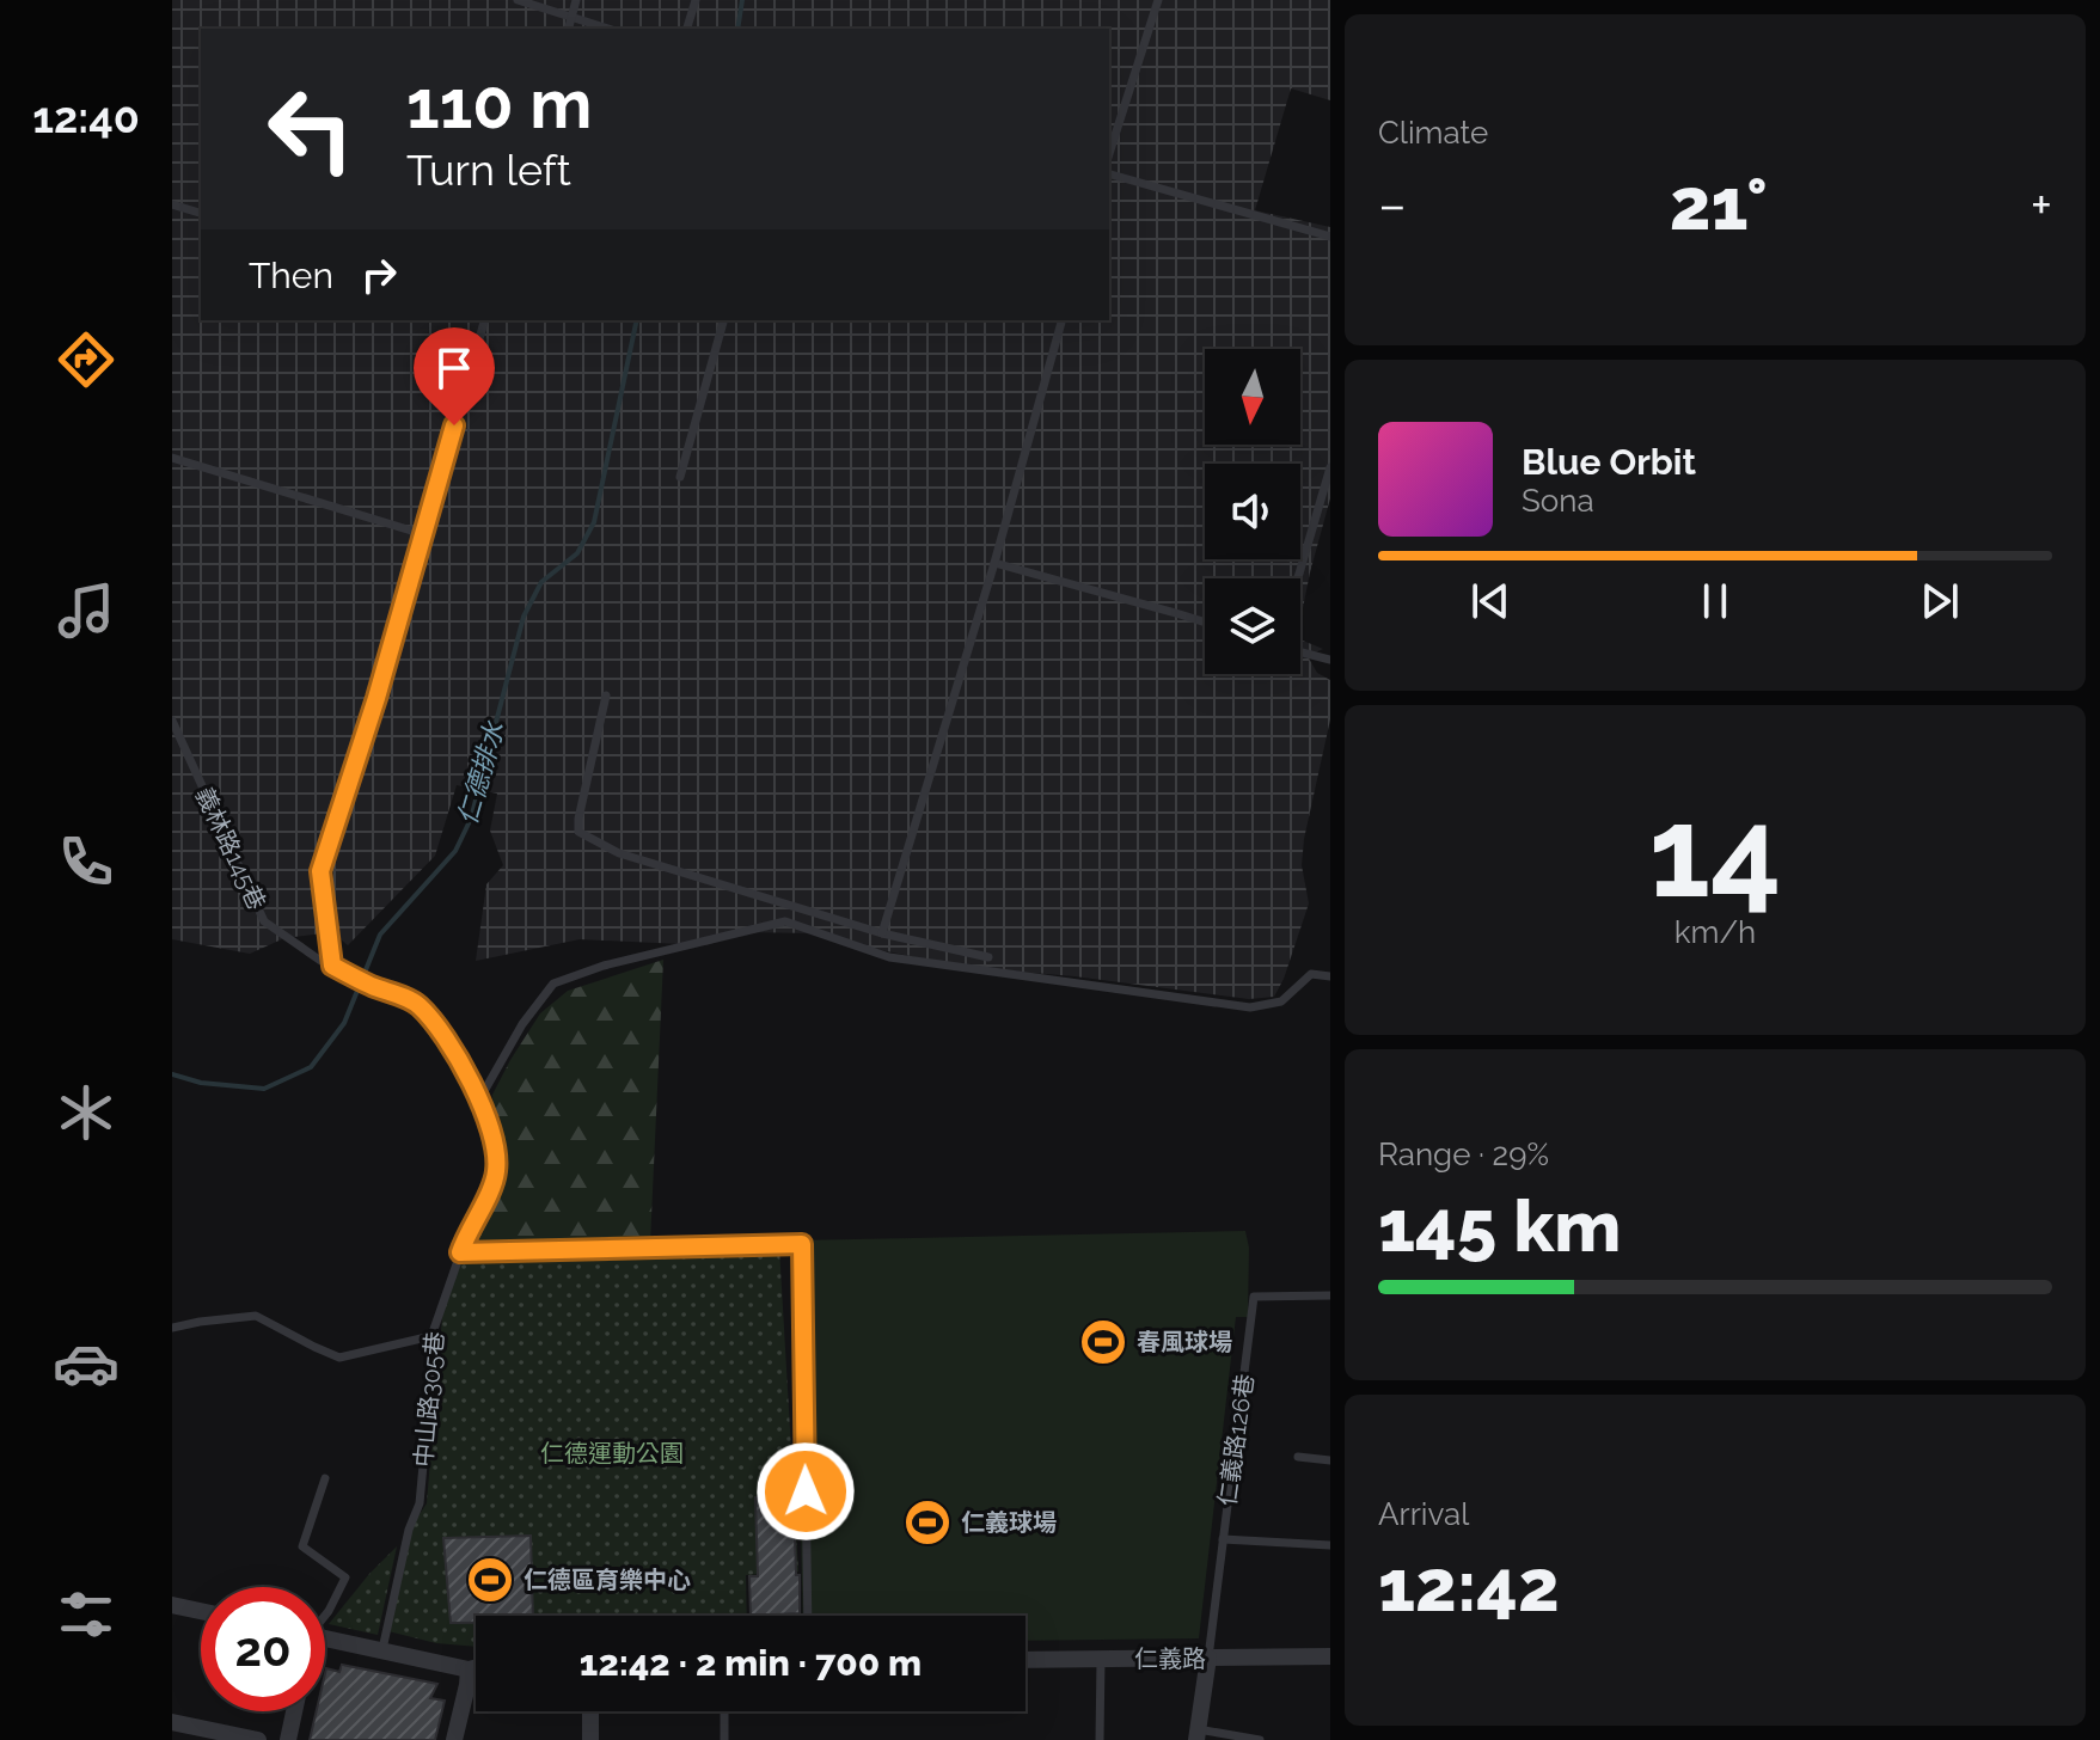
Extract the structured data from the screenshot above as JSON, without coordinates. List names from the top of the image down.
{
  "streets": {
    "street": ["仁義路"],
    "lane": ["義林路145巷", "中山路305巷", "仁義路126巷"]
  },
  "crossings": [
    ["義林路145巷", "中山路305巷"],
    ["仁義路126巷", "仁義路"]
  ],
  "water": ["仁德排水"],
  "parks": ["仁德運動公園"],
  "places": {
    "sports": ["春風球場", "仁義球場", "仁德區育樂中心"]
  },
  "north": "bottom",
  "page": {
    "tabs": "12:40",
    "tile": [
      "Climate",
      ["14", "km/h"],
      ["Range · 29%", "145 km"],
      ["Arrival", "12:42"]
    ],
    "turn": ["110 m", "Turn left"],
    "heat": ["−", "21°", "+"],
    "then": "Then",
    "song": ["Blue Orbit", "Sona"],
    "limit": "20",
    "trip": "12:42 · 2 min · 700 m"
  }
}
